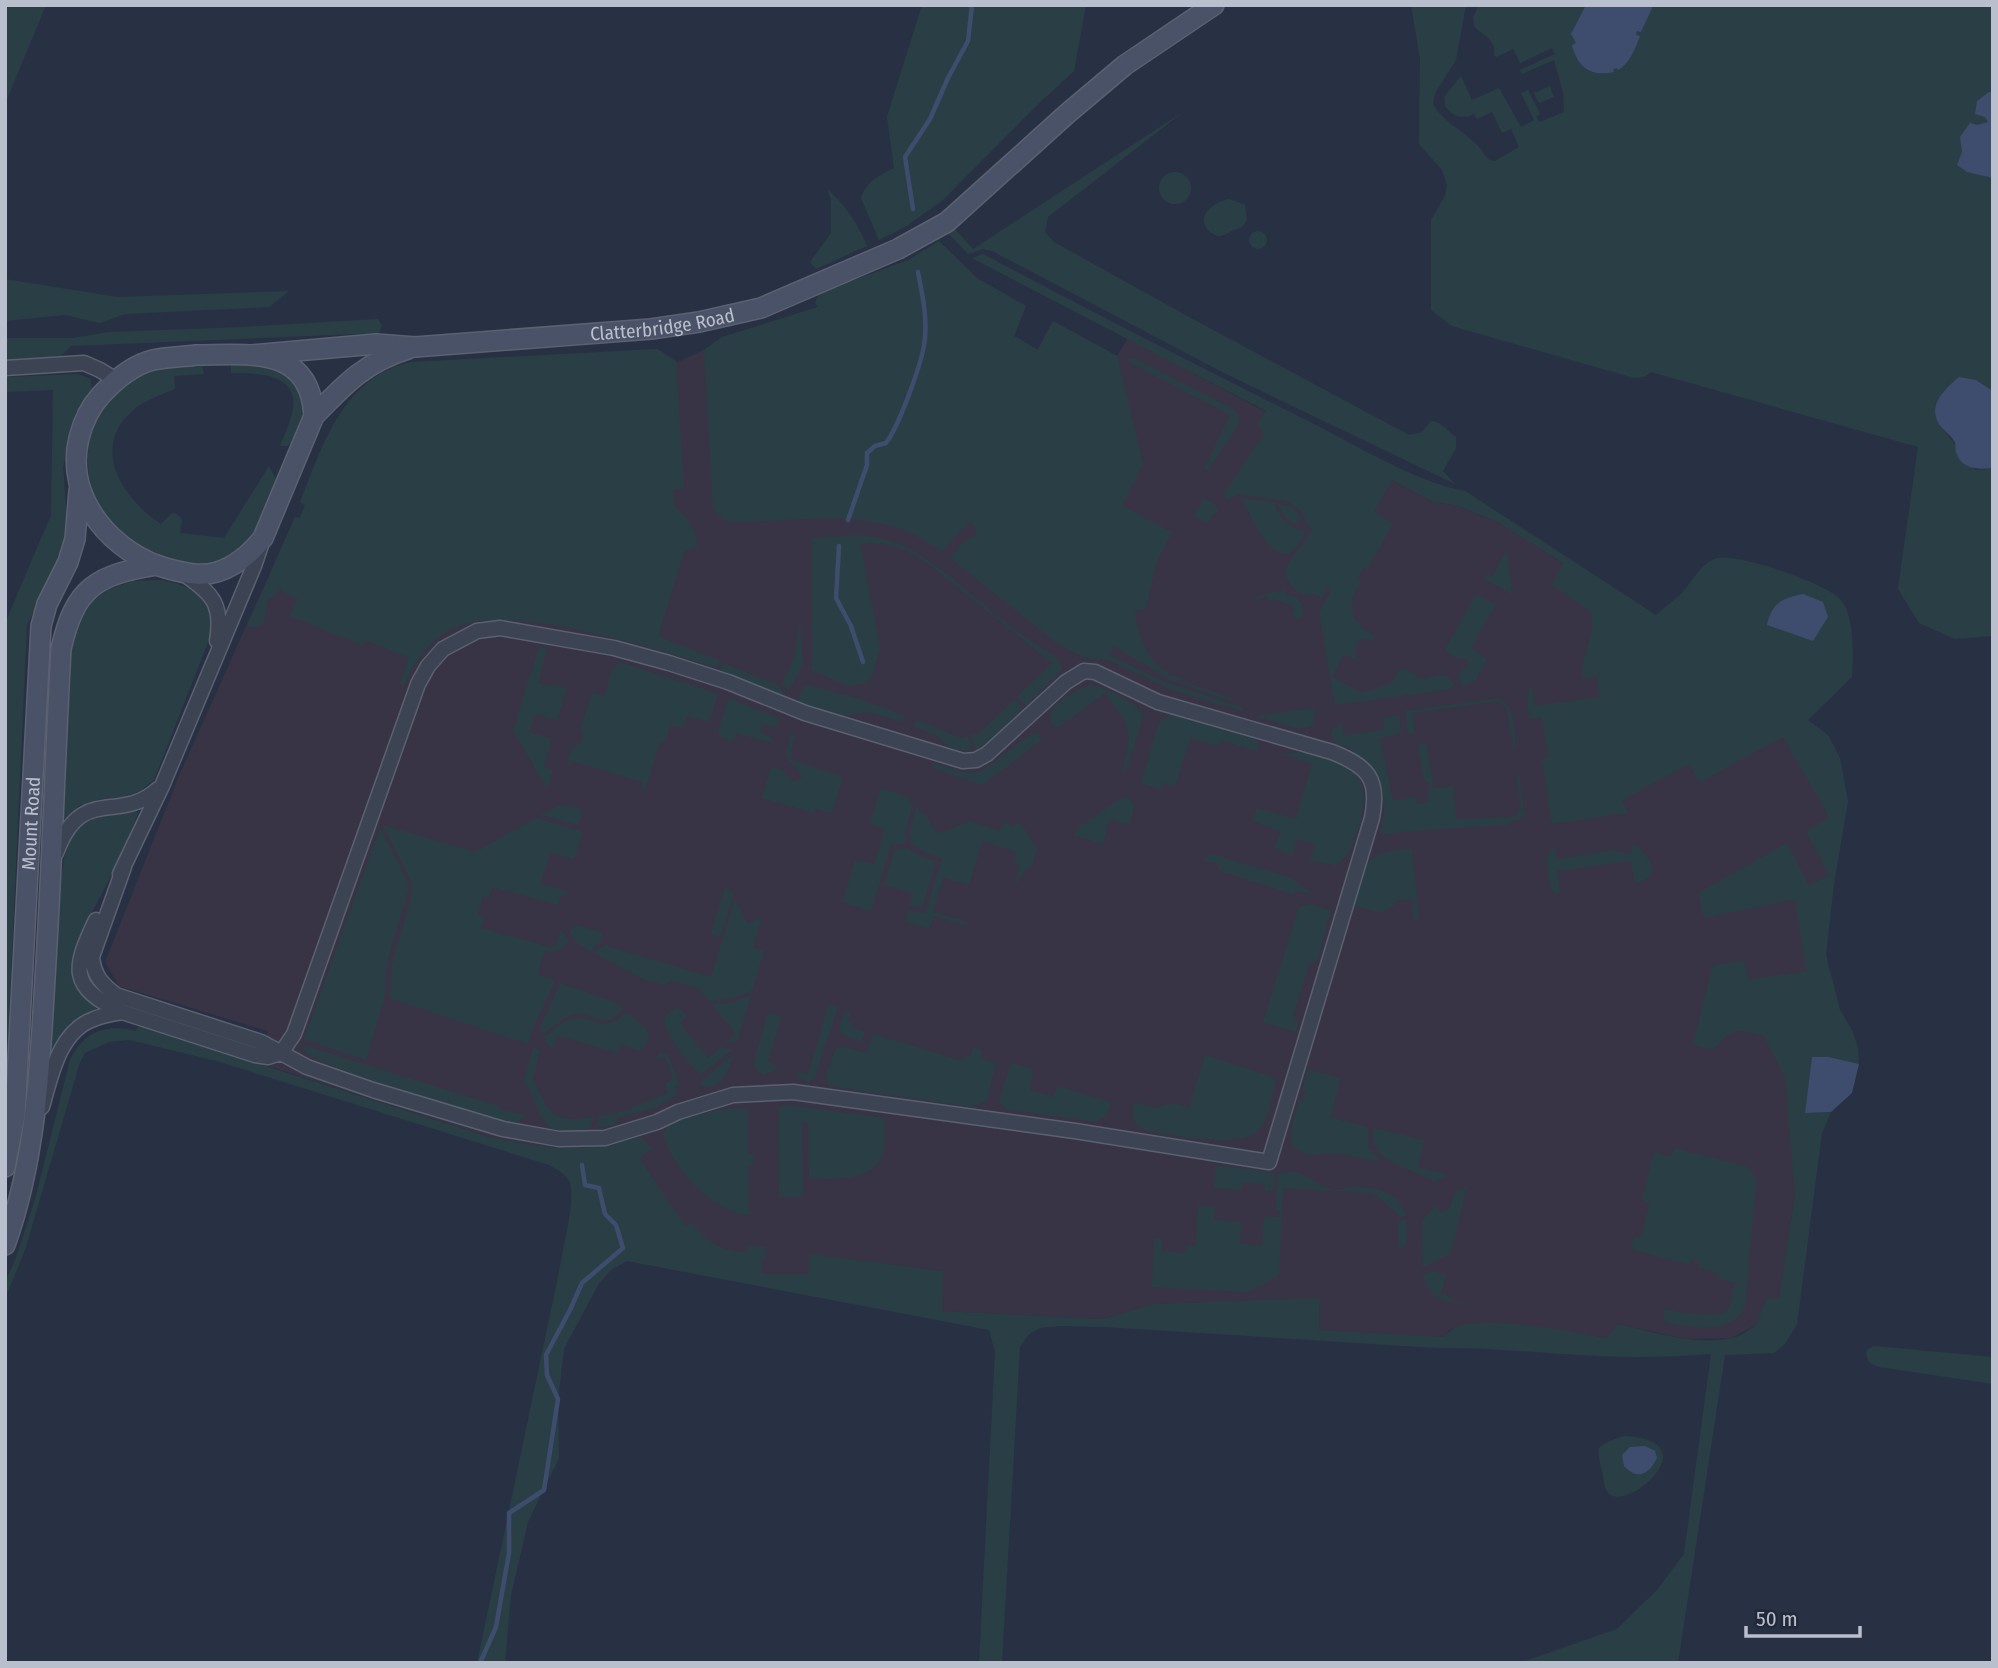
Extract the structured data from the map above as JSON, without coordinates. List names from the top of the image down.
{
  "streets": {
    "main road": ["Clatterbridge Road", "Mount Road"]
  },
  "crossings": [
    ["Clatterbridge Road", "Mount Road"]
  ],
  "scale_bar": "50 m"
}
